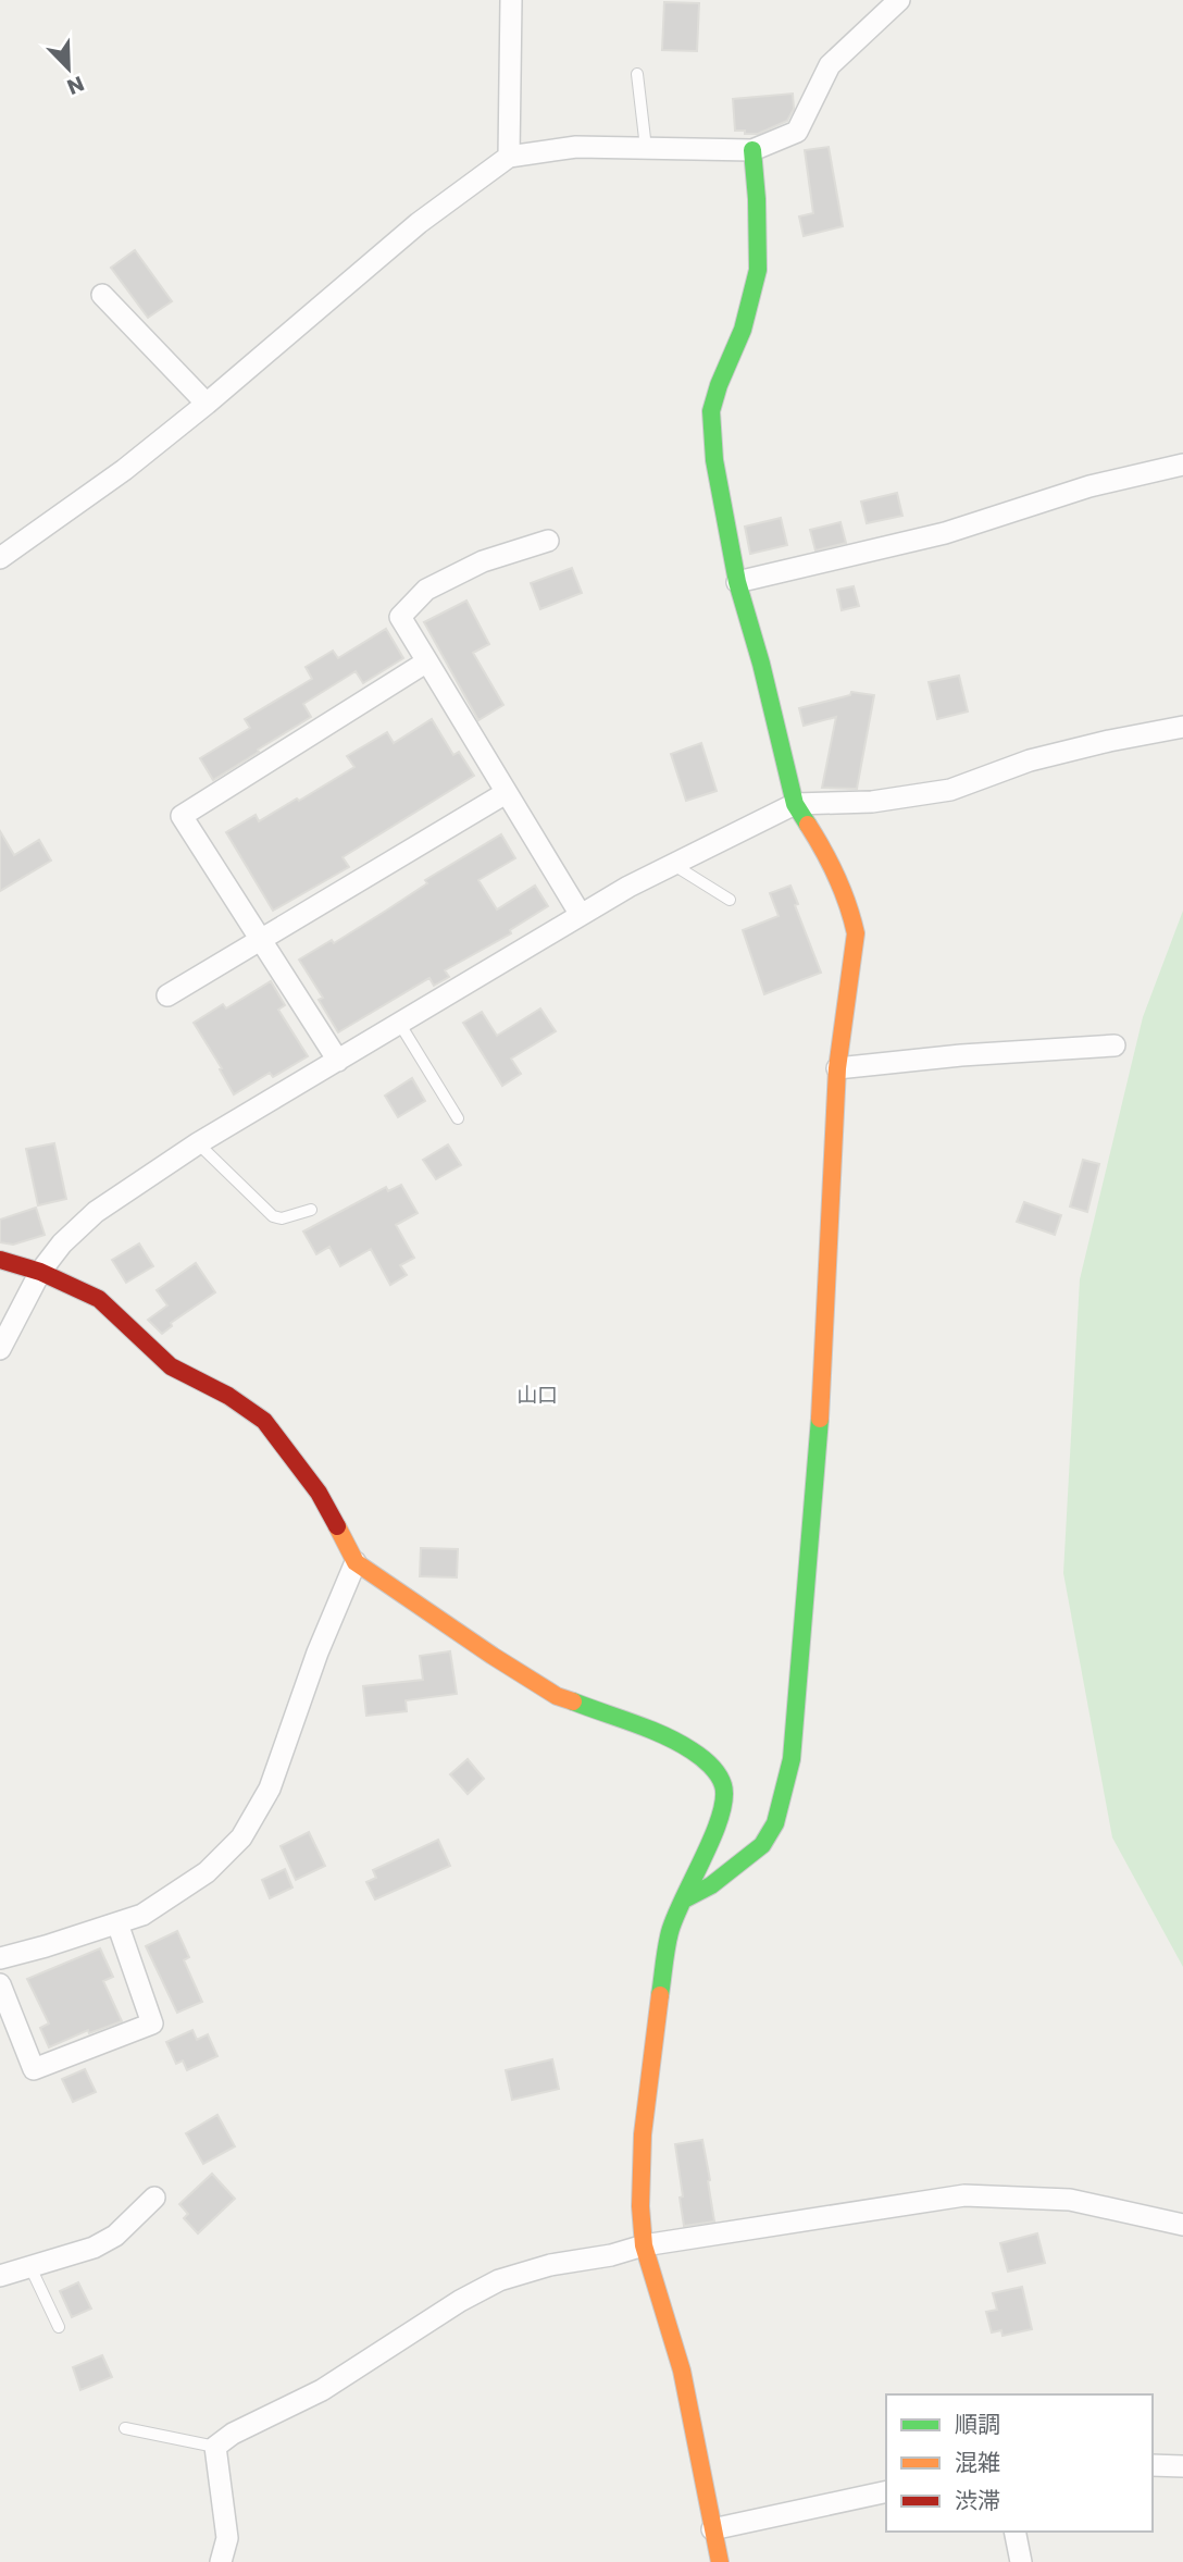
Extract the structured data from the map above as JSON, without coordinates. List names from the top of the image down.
{
  "districts": ["山口"],
  "legend": ["順調", "混雑", "渋滞"],
  "north": "bottom right"
}
